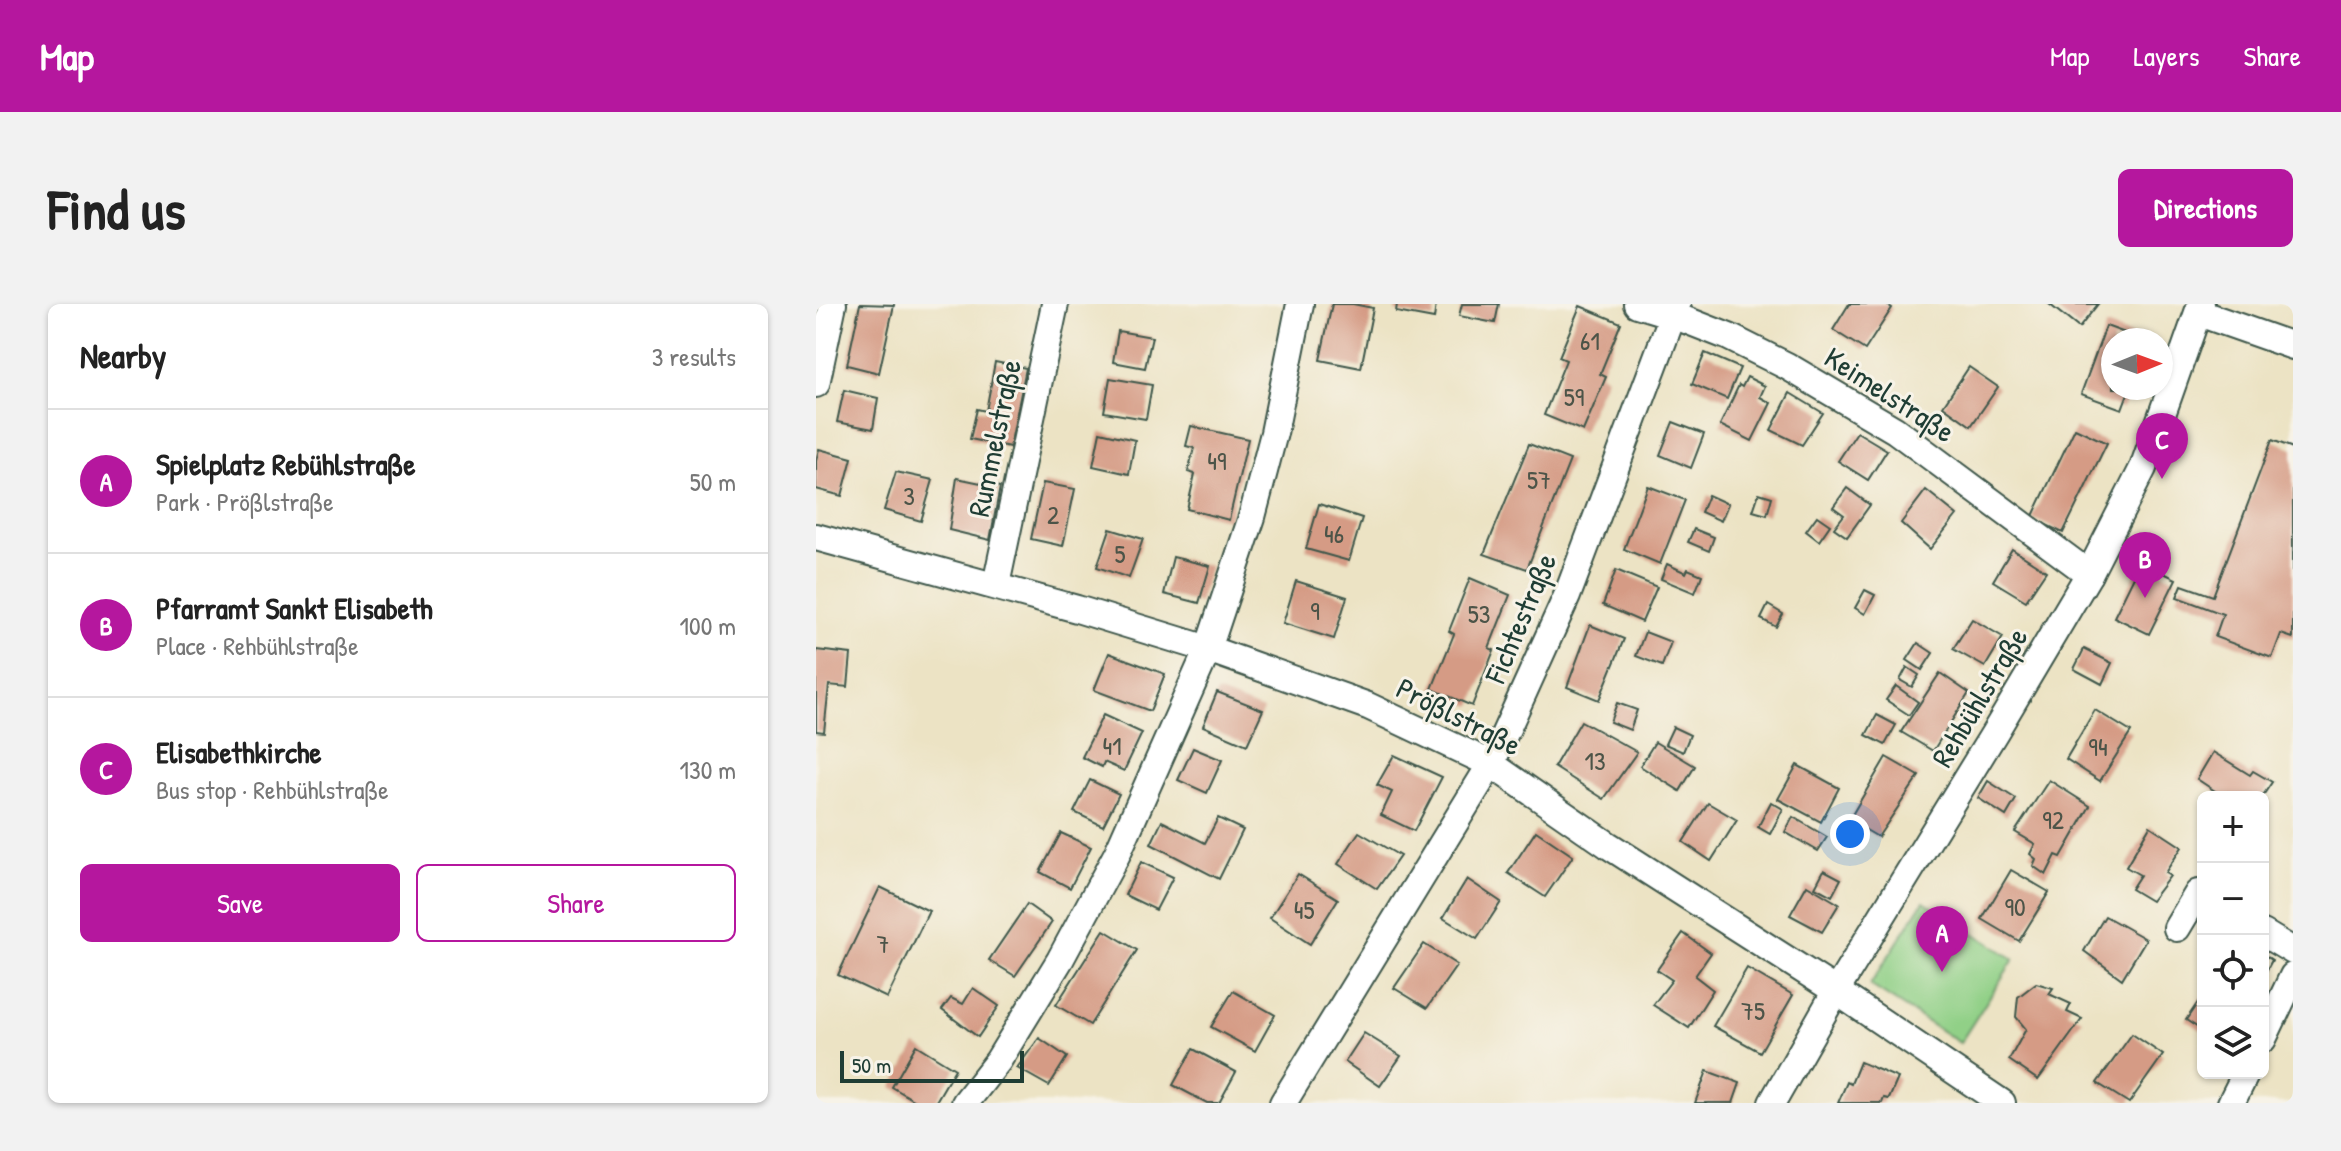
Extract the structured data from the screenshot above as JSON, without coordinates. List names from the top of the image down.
{
  "streets": {
    "street": [
      "Keimelstraße",
      "Rummelstraße",
      "Fichtestraße",
      "Rehbühlstraße",
      "Prößlstraße"
    ]
  },
  "crossings": [
    ["Keimelstraße", "Fichtestraße"],
    ["Keimelstraße", "Rehbühlstraße"],
    ["Rummelstraße", "Prößlstraße"],
    ["Fichtestraße", "Prößlstraße"],
    ["Rehbühlstraße", "Prößlstraße"]
  ],
  "house_numbers": [
    "61",
    "59",
    "49",
    "57",
    "3",
    "2",
    "46",
    "5",
    "9",
    "53",
    "41",
    "94",
    "13",
    "92",
    "90",
    "45",
    "7",
    "75"
  ],
  "scale_bar": "50 m",
  "north": "right",
  "page": {
    "header": "Map",
    "nav": ["Map", "Layers", "Share"],
    "buttons": [
      "Directions",
      ["Save", "Share"]
    ],
    "title": "Find us",
    "heading": ["Nearby", "3 results"],
    "list": [
      {
        "mark": "A",
        "name": "Spielplatz Rebühlstraße",
        "note": "Park · Prößlstraße",
        "value": "50 m"
      },
      {
        "mark": "B",
        "name": "Pfarramt Sankt Elisabeth",
        "note": "Place · Rehbühlstraße",
        "value": "100 m"
      },
      {
        "mark": "C",
        "name": "Elisabethkirche",
        "note": "Bus stop · Rehbühlstraße",
        "value": "130 m"
      }
    ],
    "pins": ["C", "B", "A"],
    "map_buttons": ["+", "−"],
    "scale": "50 m"
  }
}
